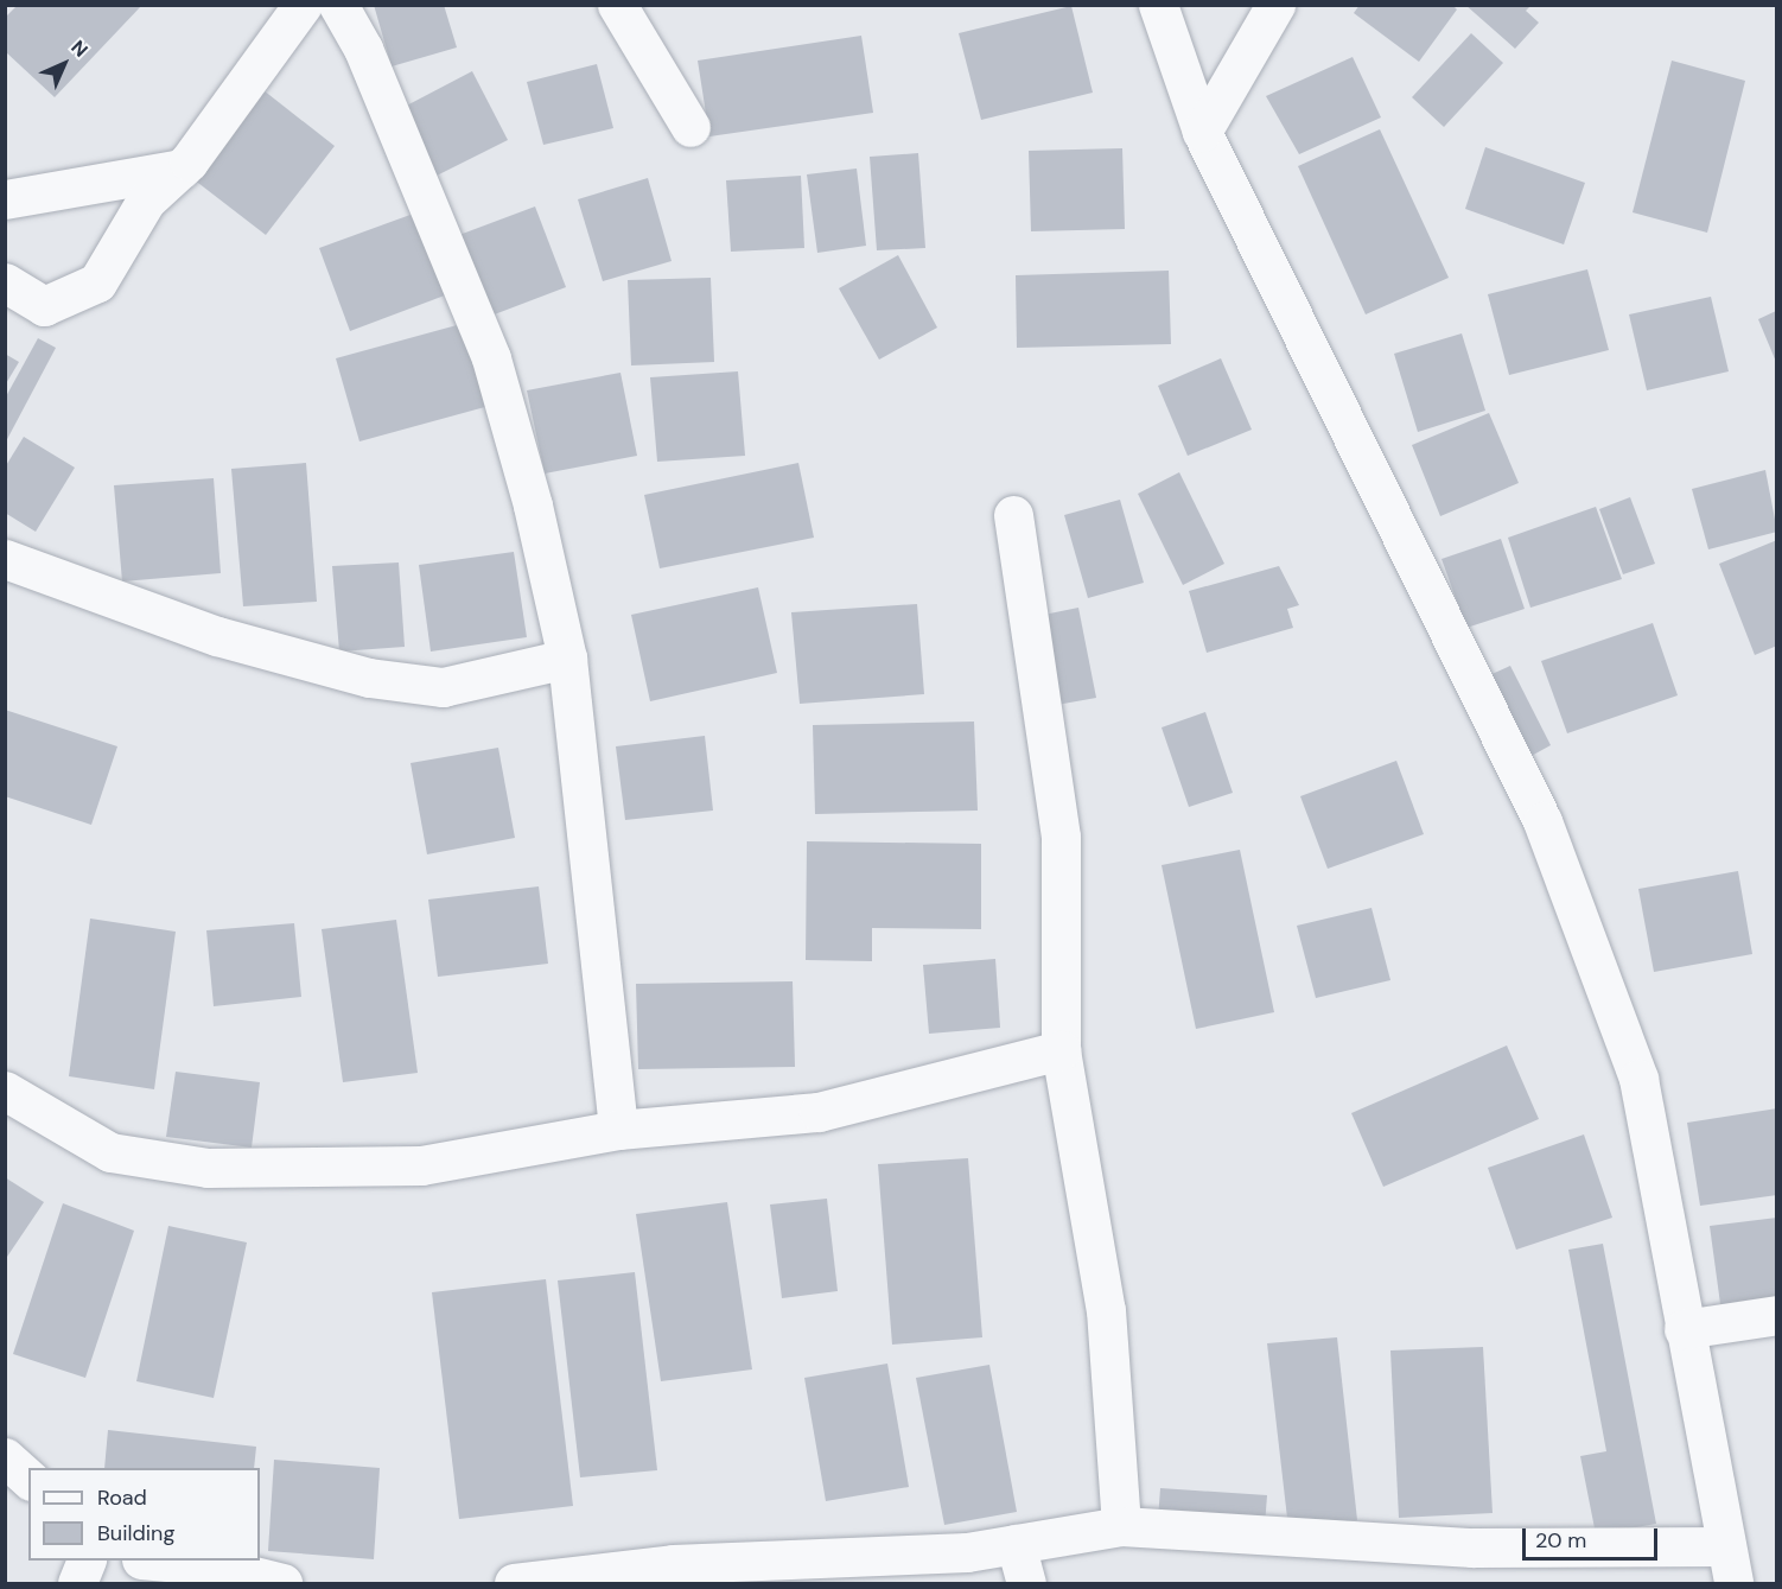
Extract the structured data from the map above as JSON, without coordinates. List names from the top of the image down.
{
  "legend": ["Road", "Building"],
  "scale_bar": "20 m",
  "north": "top right"
}
